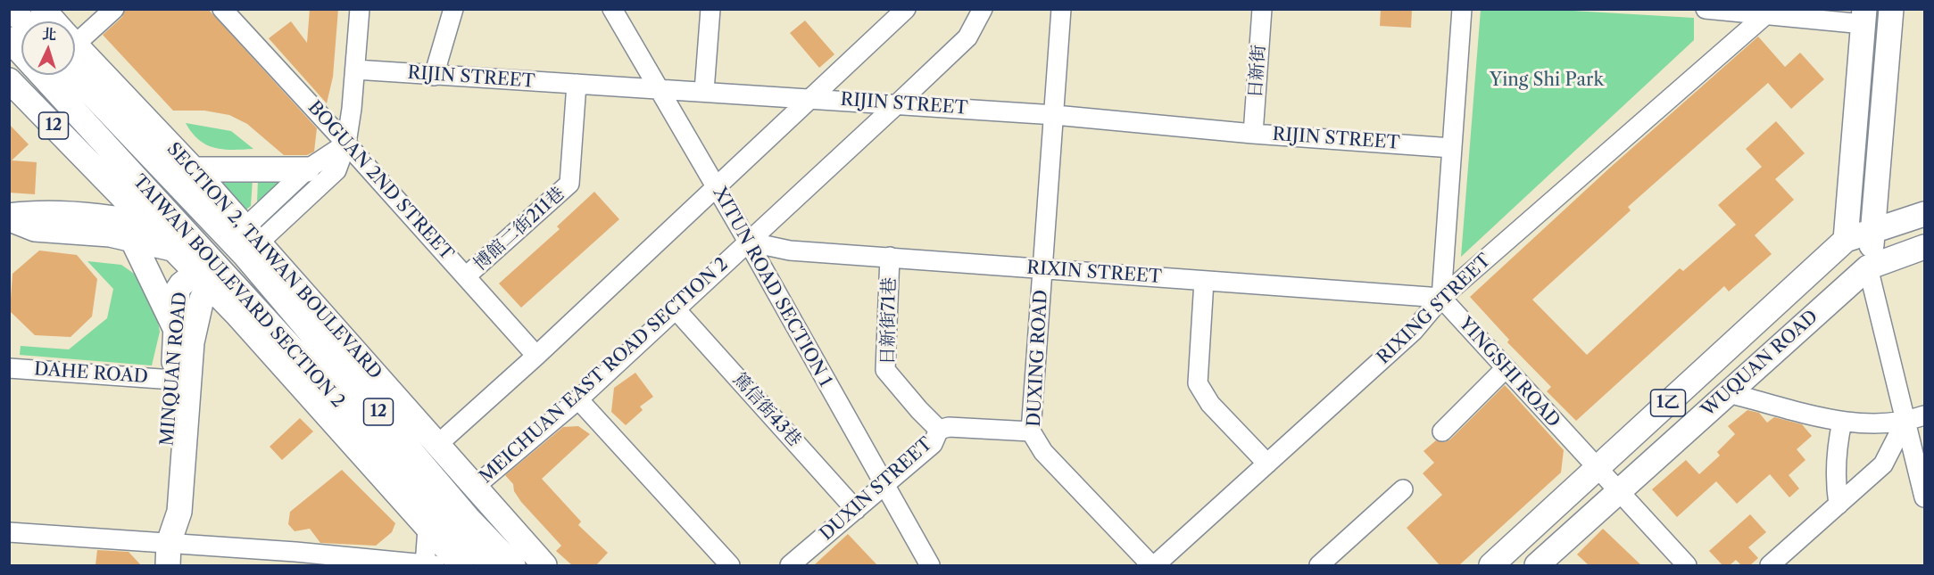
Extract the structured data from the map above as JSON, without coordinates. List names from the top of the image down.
{
  "streets": {
    "main road": [
      "12",
      "SECTION 2, TAIWAN BOULEVARD",
      "TAIWAN BOULEVARD SECTION 2",
      "WUQUAN ROAD",
      "MINQUAN ROAD",
      "1乙"
    ],
    "street": [
      "日新街",
      "RIJIN STREET",
      "BOGUAN 2ND STREET",
      "博館二街211巷",
      "RIXIN STREET",
      "XITUN ROAD SECTION 1",
      "RIXING STREET",
      "日新街71巷",
      "DUXING ROAD",
      "MEICHUAN EAST ROAD SECTION 2",
      "YINGSHI ROAD",
      "DAHE ROAD",
      "篤信街43巷",
      "DUXIN STREET"
    ]
  },
  "crossings": [
    ["日新街", "RIJIN STREET"],
    ["RIJIN STREET", "博館二街211巷"],
    ["RIJIN STREET", "XITUN ROAD SECTION 1"],
    ["RIJIN STREET", "DUXING ROAD"],
    ["RIJIN STREET", "MINQUAN ROAD"],
    ["RIJIN STREET", "MEICHUAN EAST ROAD SECTION 2"],
    ["12", "TAIWAN BOULEVARD SECTION 2"],
    ["12", "MINQUAN ROAD"],
    ["BOGUAN 2ND STREET", "博館二街211巷"],
    ["BOGUAN 2ND STREET", "MINQUAN ROAD"],
    ["SECTION 2, TAIWAN BOULEVARD", "TAIWAN BOULEVARD SECTION 2"],
    ["SECTION 2, TAIWAN BOULEVARD", "MINQUAN ROAD"],
    ["SECTION 2, TAIWAN BOULEVARD", "MEICHUAN EAST ROAD SECTION 2"],
    ["RIXIN STREET", "XITUN ROAD SECTION 1"],
    ["RIXIN STREET", "RIXING STREET"],
    ["RIXIN STREET", "日新街71巷"],
    ["RIXIN STREET", "DUXING ROAD"],
    ["RIXIN STREET", "MEICHUAN EAST ROAD SECTION 2"],
    ["RIXIN STREET", "YINGSHI ROAD"],
    ["XITUN ROAD SECTION 1", "MEICHUAN EAST ROAD SECTION 2"],
    ["XITUN ROAD SECTION 1", "DUXIN STREET"],
    ["TAIWAN BOULEVARD SECTION 2", "MINQUAN ROAD"],
    ["RIXING STREET", "DUXING ROAD"],
    ["RIXING STREET", "YINGSHI ROAD"],
    ["日新街71巷", "DUXIN STREET"],
    ["DUXING ROAD", "DUXIN STREET"],
    ["WUQUAN ROAD", "YINGSHI ROAD"],
    ["MINQUAN ROAD", "DAHE ROAD"],
    ["MEICHUAN EAST ROAD SECTION 2", "篤信街43巷"],
    ["篤信街43巷", "DUXIN STREET"]
  ],
  "parks": ["Ying Shi Park"],
  "north": "top"
}
